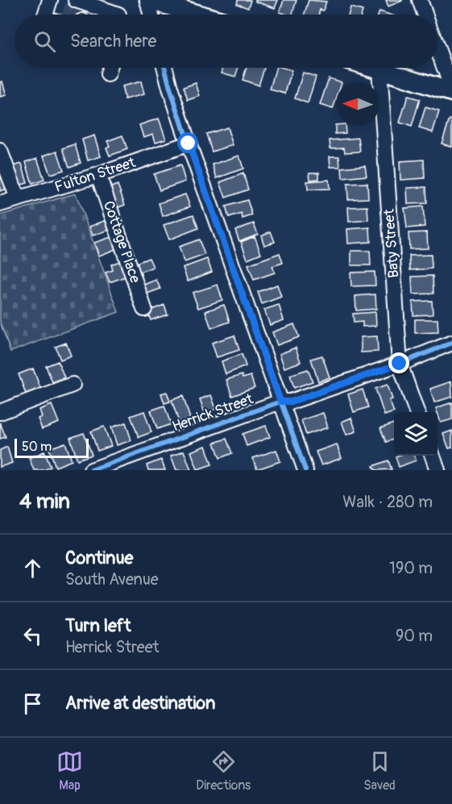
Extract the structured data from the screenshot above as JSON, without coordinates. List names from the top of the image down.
{
  "streets": {
    "street": [
      "Fulton Street",
      "Cottage Place",
      "Baty Street",
      "Herrick Street"
    ]
  },
  "crossings": [
    ["Fulton Street", "Cottage Place"],
    ["Baty Street", "Herrick Street"]
  ],
  "scale_bar": "50 m",
  "north": "left",
  "page": {
    "search": "Search here",
    "scale": "50 m",
    "heading": ["4 min", "Walk · 280 m"],
    "list": [
      ["Continue", "South Avenue", "190 m"],
      ["Turn left", "Herrick Street", "90 m"],
      "Arrive at destination"
    ],
    "nav": ["Map", "Directions", "Saved"]
  }
}
